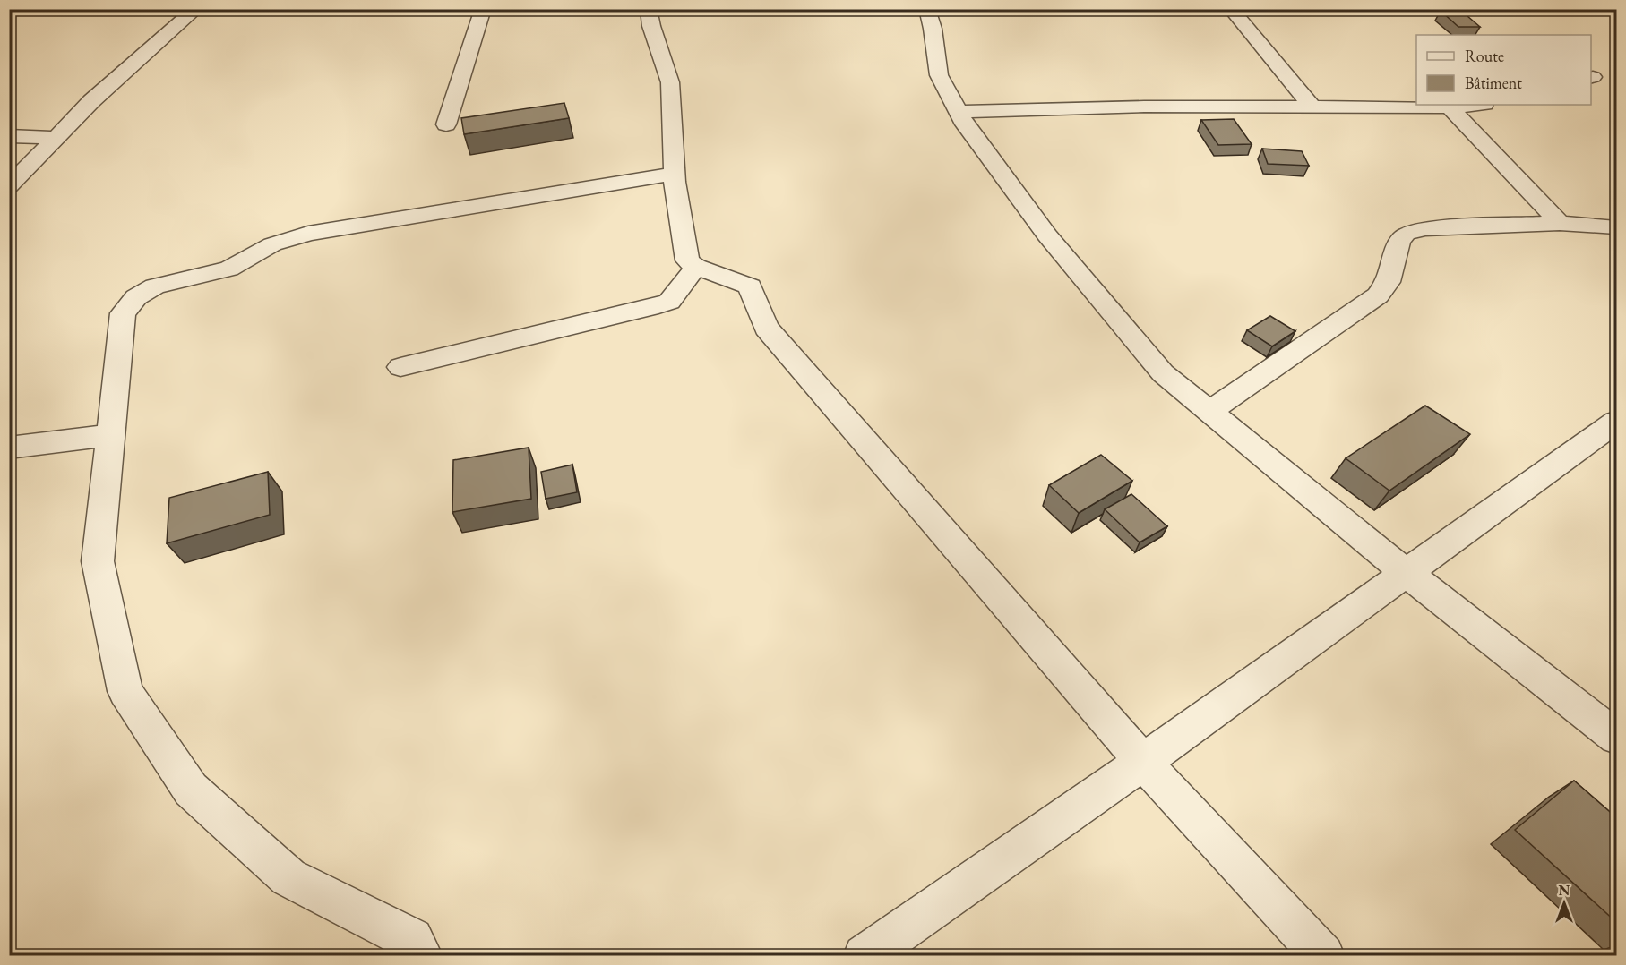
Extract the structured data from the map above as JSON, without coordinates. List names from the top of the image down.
{
  "legend": ["Route", "Bâtiment"],
  "north": "top"
}
